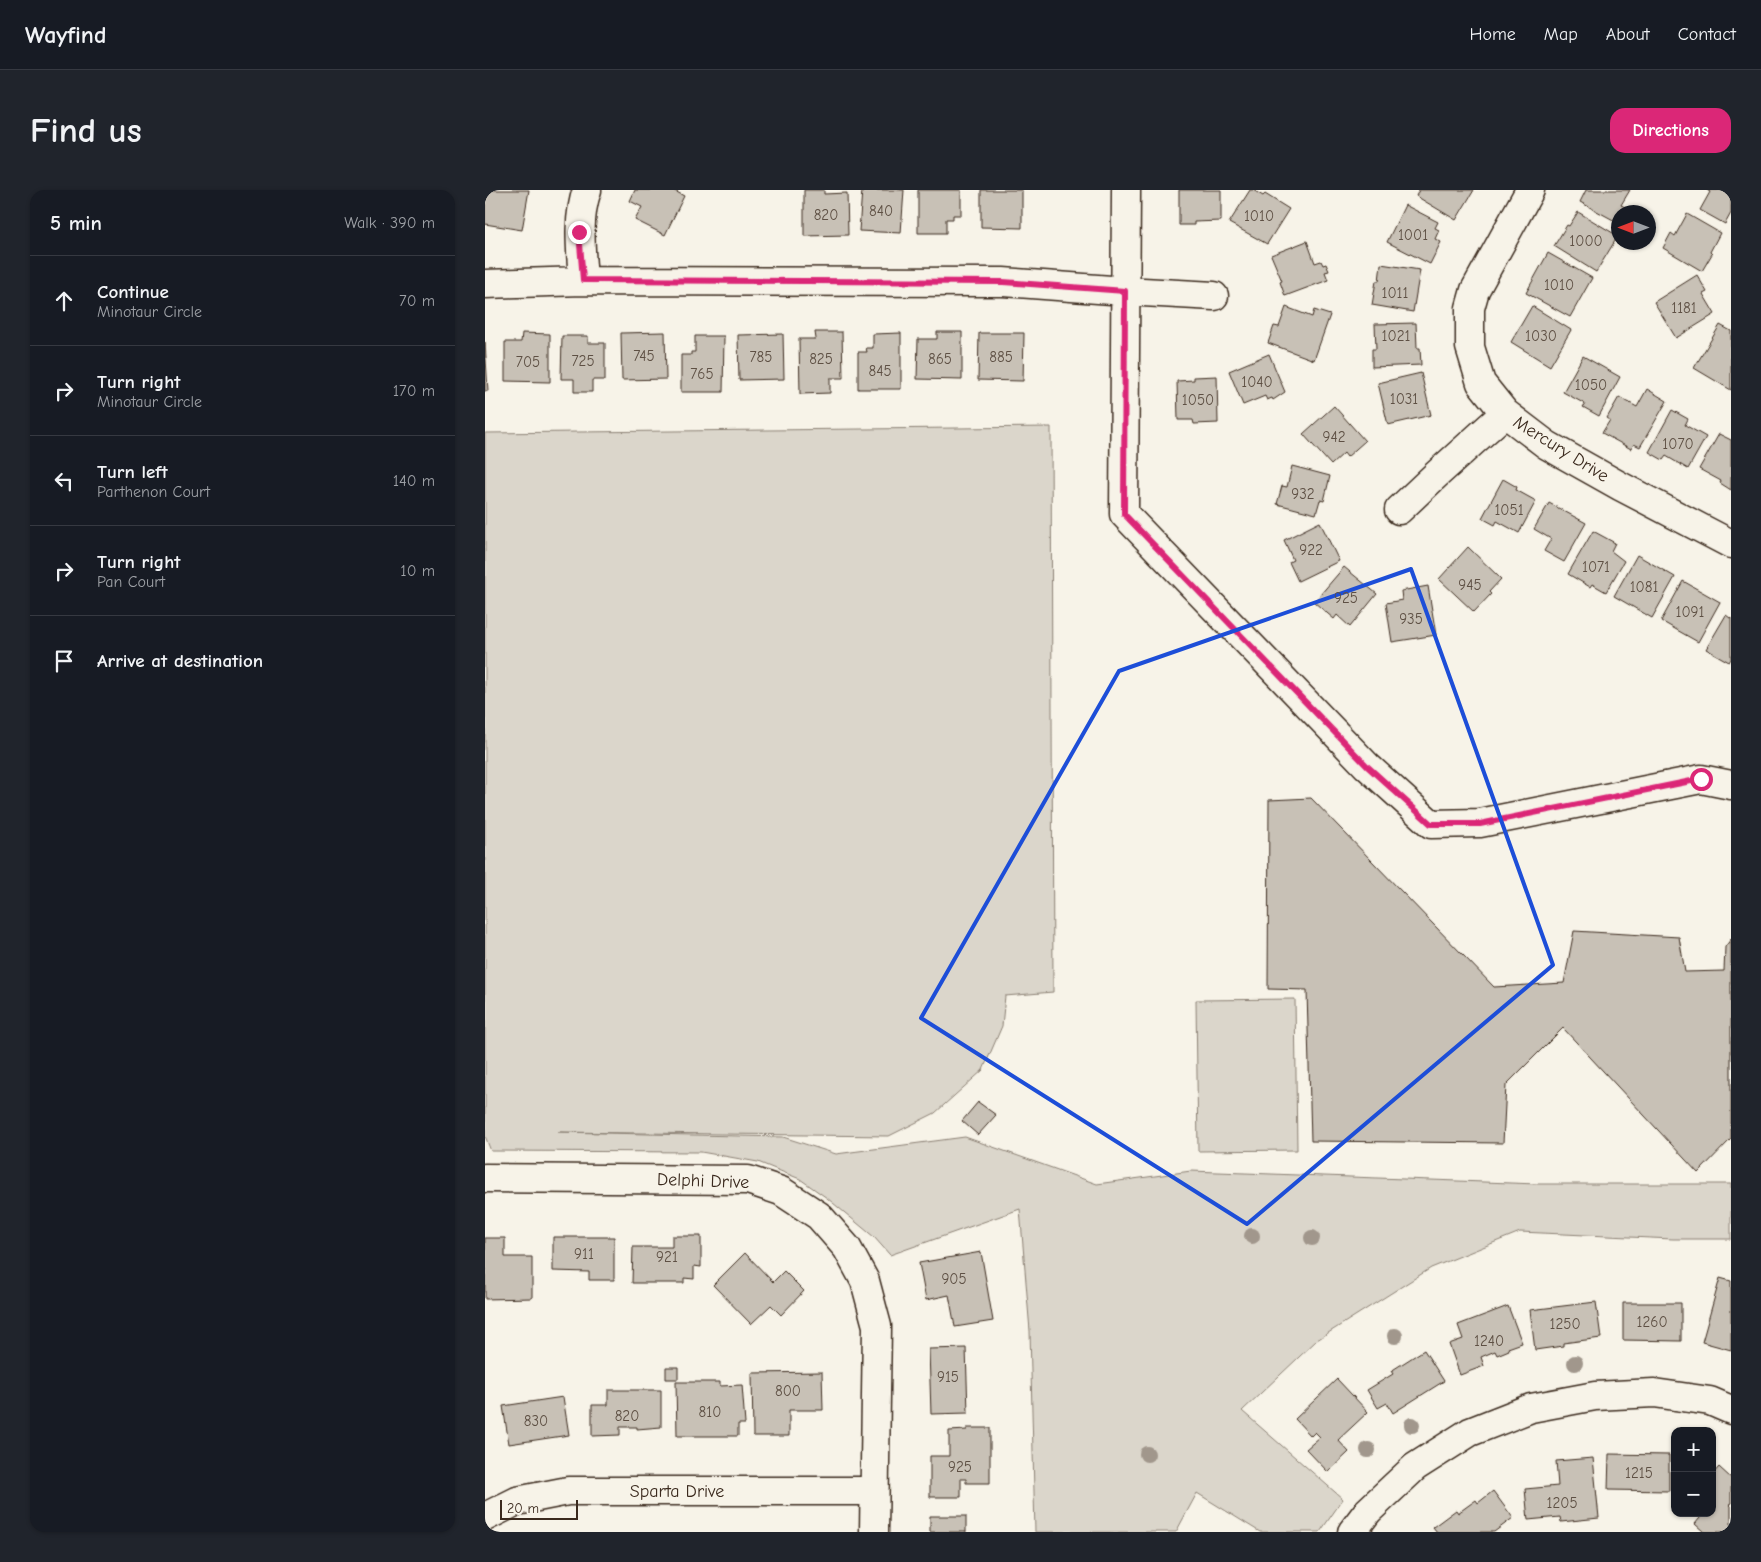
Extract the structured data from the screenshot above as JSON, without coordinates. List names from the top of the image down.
{
  "streets": {
    "street": ["Mercury Drive", "Delphi Drive", "Sparta Drive"]
  },
  "crossings": [
    ["Delphi Drive", "Sparta Drive"]
  ],
  "house_numbers": [
    "840",
    "820",
    "1010",
    "1001",
    "1000",
    "1010",
    "1011",
    "1181",
    "1021",
    "1030",
    "745",
    "785",
    "885",
    "825",
    "865",
    "725",
    "705",
    "845",
    "765",
    "1040",
    "1050",
    "1031",
    "1050",
    "942",
    "1070",
    "932",
    "1051",
    "922",
    "1071",
    "945",
    "1081",
    "925",
    "1091",
    "935",
    "911",
    "921",
    "905",
    "1260",
    "1250",
    "1240",
    "915",
    "800",
    "810",
    "820",
    "830",
    "925",
    "1215",
    "1205"
  ],
  "scale_bar": "20 m",
  "north": "left",
  "page": {
    "header": "Wayfind",
    "nav": [
      "Home",
      "Map",
      "About",
      "Contact"
    ],
    "buttons": "Directions",
    "title": "Find us",
    "heading": ["5 min", "Walk · 390 m"],
    "list": [
      ["Continue", "Minotaur Circle", "70 m"],
      ["Turn right", "Minotaur Circle", "170 m"],
      ["Turn left", "Parthenon Court", "140 m"],
      ["Turn right", "Pan Court", "10 m"],
      "Arrive at destination"
    ],
    "map_buttons": ["+", "−"],
    "scale": "20 m"
  }
}
